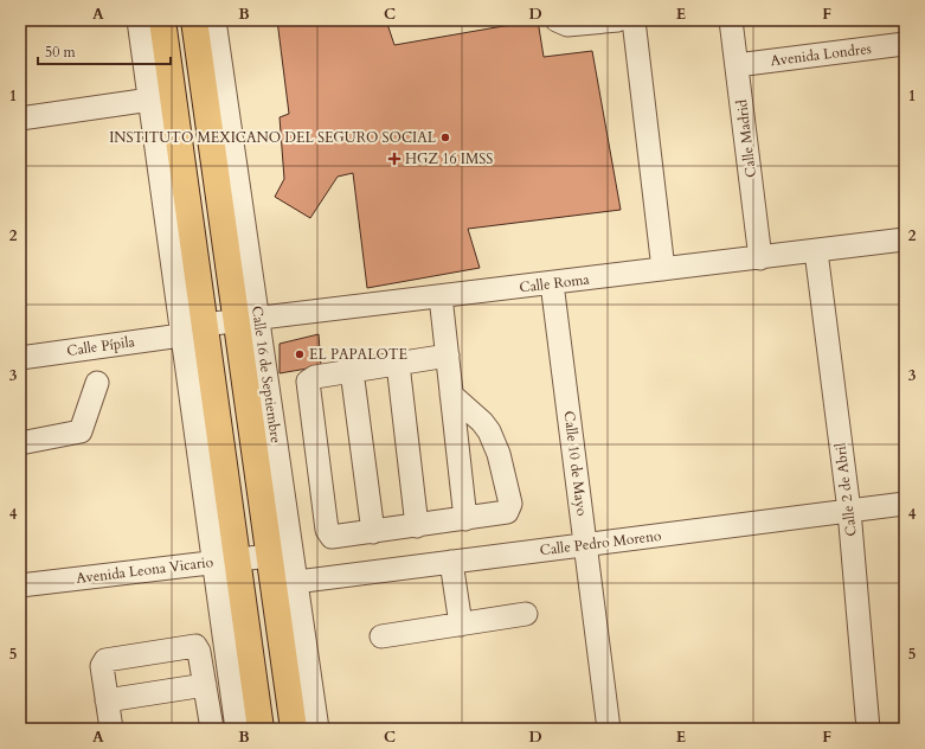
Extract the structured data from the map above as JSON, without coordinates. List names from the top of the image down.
{
  "streets": {
    "main road": ["Calle 16 de Septiembre"],
    "street": [
      "Avenida Londres",
      "Calle Madrid",
      "Calle Roma",
      "Calle Pípila",
      "Calle 10 de Mayo",
      "Calle 2 de Abril",
      "Calle Pedro Moreno",
      "Avenida Leona Vicario"
    ]
  },
  "crossings": [
    ["Avenida Londres", "Calle Madrid"],
    ["Calle Madrid", "Calle Roma"],
    ["Calle Roma", "Calle Pípila"],
    ["Calle Roma", "Calle 16 de Septiembre"],
    ["Calle Roma", "Calle 10 de Mayo"],
    ["Calle Roma", "Calle 2 de Abril"],
    ["Calle 16 de Septiembre", "Calle Pedro Moreno"],
    ["Calle 16 de Septiembre", "Avenida Leona Vicario"],
    ["Calle 10 de Mayo", "Calle Pedro Moreno"],
    ["Calle 2 de Abril", "Calle Pedro Moreno"]
  ],
  "places": {
    "other": ["INSTITUTO MEXICANO DEL SEGURO SOCIAL", "EL PAPALOTE"],
    "health": ["HGZ 16 IMSS"]
  },
  "scale_bar": "50 m",
  "grid": {
    "columns": [
      "A",
      "B",
      "C",
      "D",
      "E",
      "F"
    ],
    "rows": [
      "1",
      "2",
      "3",
      "4",
      "5"
    ]
  }
}
